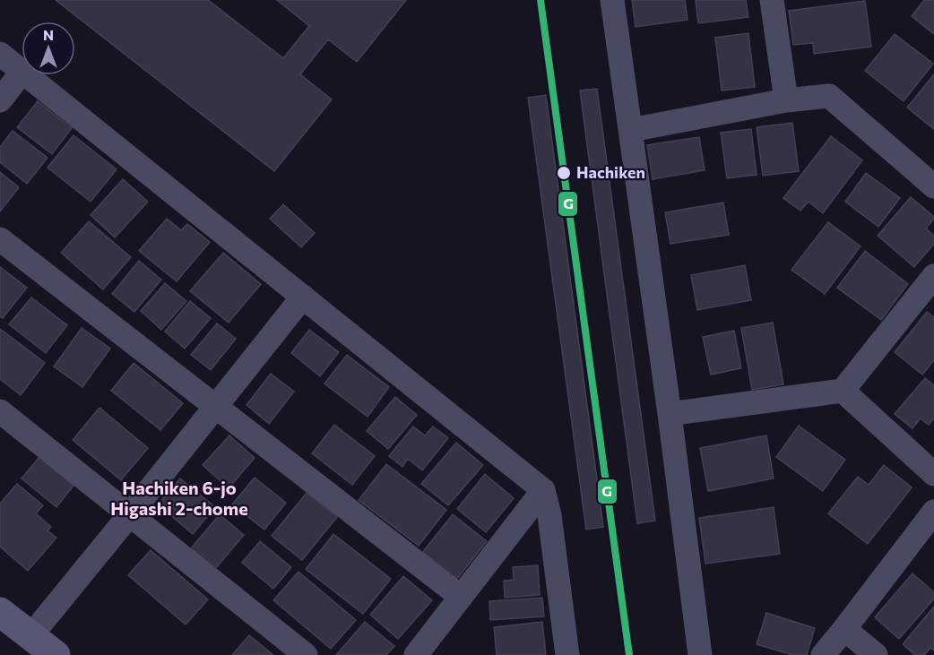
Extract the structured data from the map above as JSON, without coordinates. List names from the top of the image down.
{
  "districts": ["Hachiken 6-jo Higashi 2-chome"],
  "places": ["Hachiken"],
  "lines": ["transit line G"],
  "north": "top"
}
